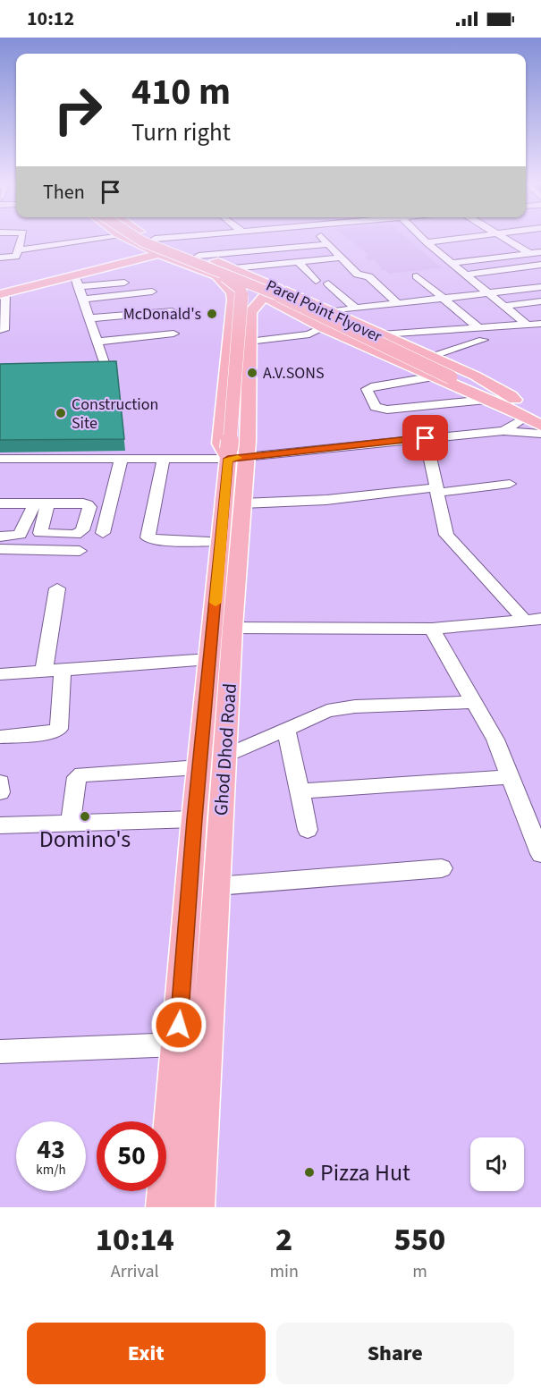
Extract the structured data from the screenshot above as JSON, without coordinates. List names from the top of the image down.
{
  "streets": {
    "main road": ["Parel Point Flyover", "Ghod Dhod Road"]
  },
  "crossings": [
    ["Parel Point Flyover", "Ghod Dhod Road"]
  ],
  "places": [
    "McDonald's",
    "A.V.SONS",
    "Construction Site",
    "Domino's",
    "Pizza Hut"
  ],
  "page": {
    "status": "10:12",
    "turn": ["410 m", "Turn right"],
    "then": "Then",
    "speed": "43 km/h",
    "limit": "50",
    "eta": [
      "10:14",
      "Arrival",
      "2",
      "min",
      "550",
      "m"
    ],
    "buttons": ["Exit", "Share"]
  }
}
